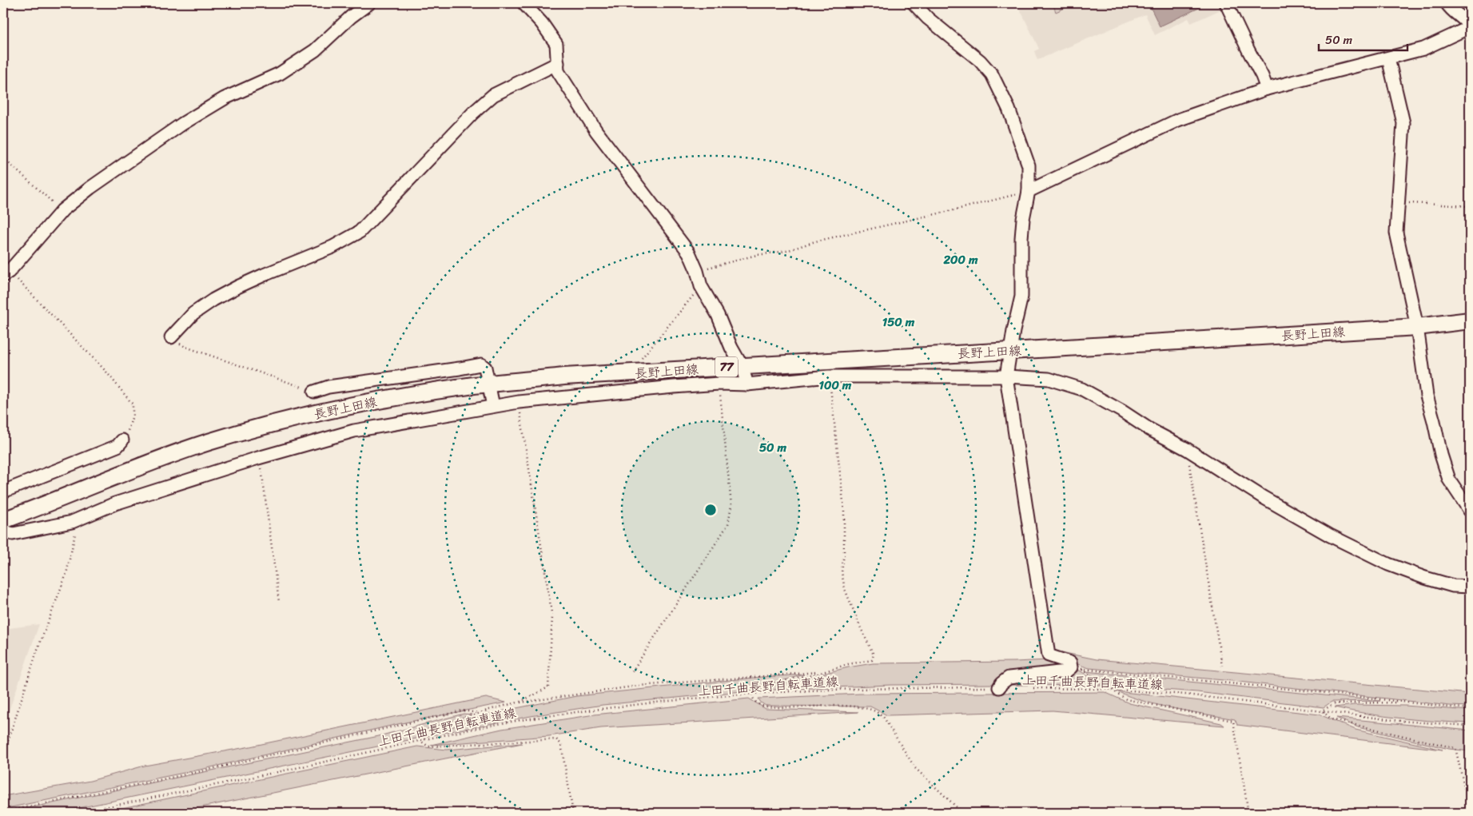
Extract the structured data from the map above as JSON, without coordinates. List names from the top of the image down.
{
  "streets": {
    "main road": ["長野上田線", "77"],
    "path": ["上田千曲長野自転車道線"]
  },
  "scale_bar": "50 m",
  "rings": [
    "200 m",
    "150 m",
    "100 m",
    "50 m"
  ]
}
